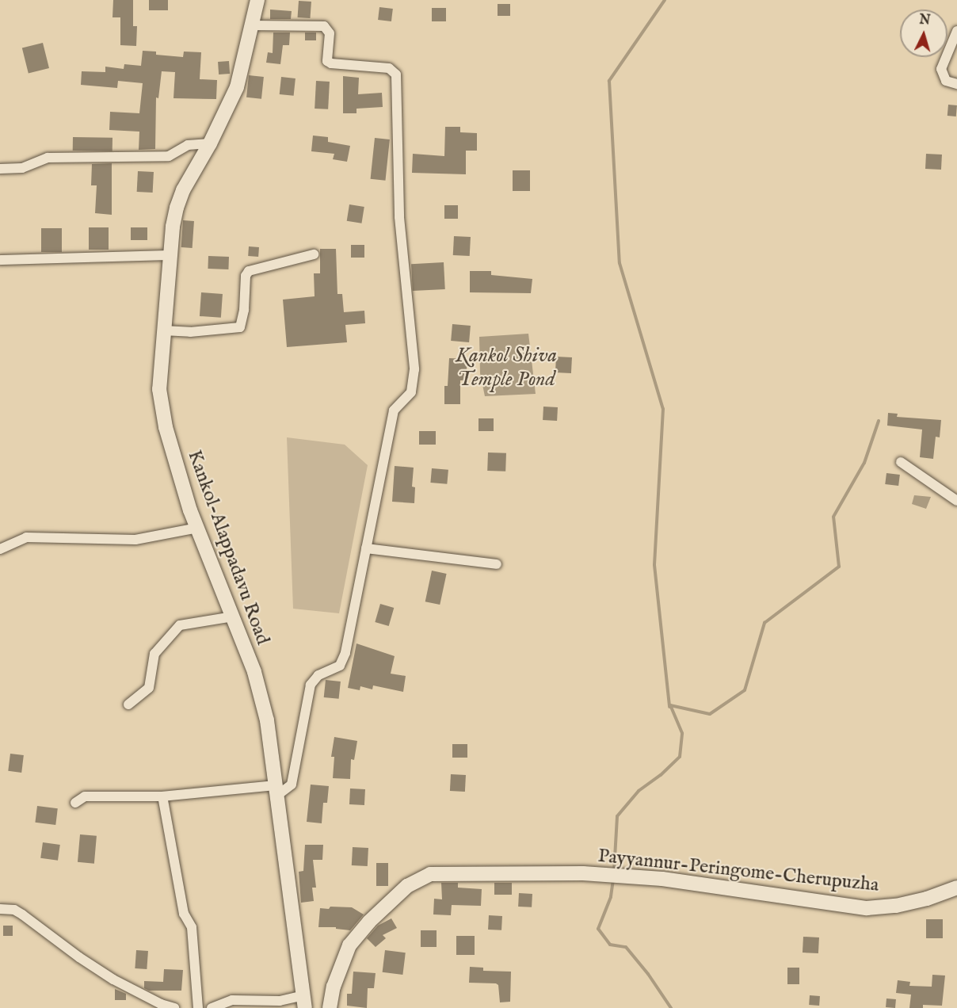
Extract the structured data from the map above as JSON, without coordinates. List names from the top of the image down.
{
  "streets": {
    "main road": ["Kankol-Alappadavu Road", "Payyannur-Peringome-Cherupuzha"]
  },
  "water": ["Kankol Shiva Temple Pond"],
  "north": "top"
}
